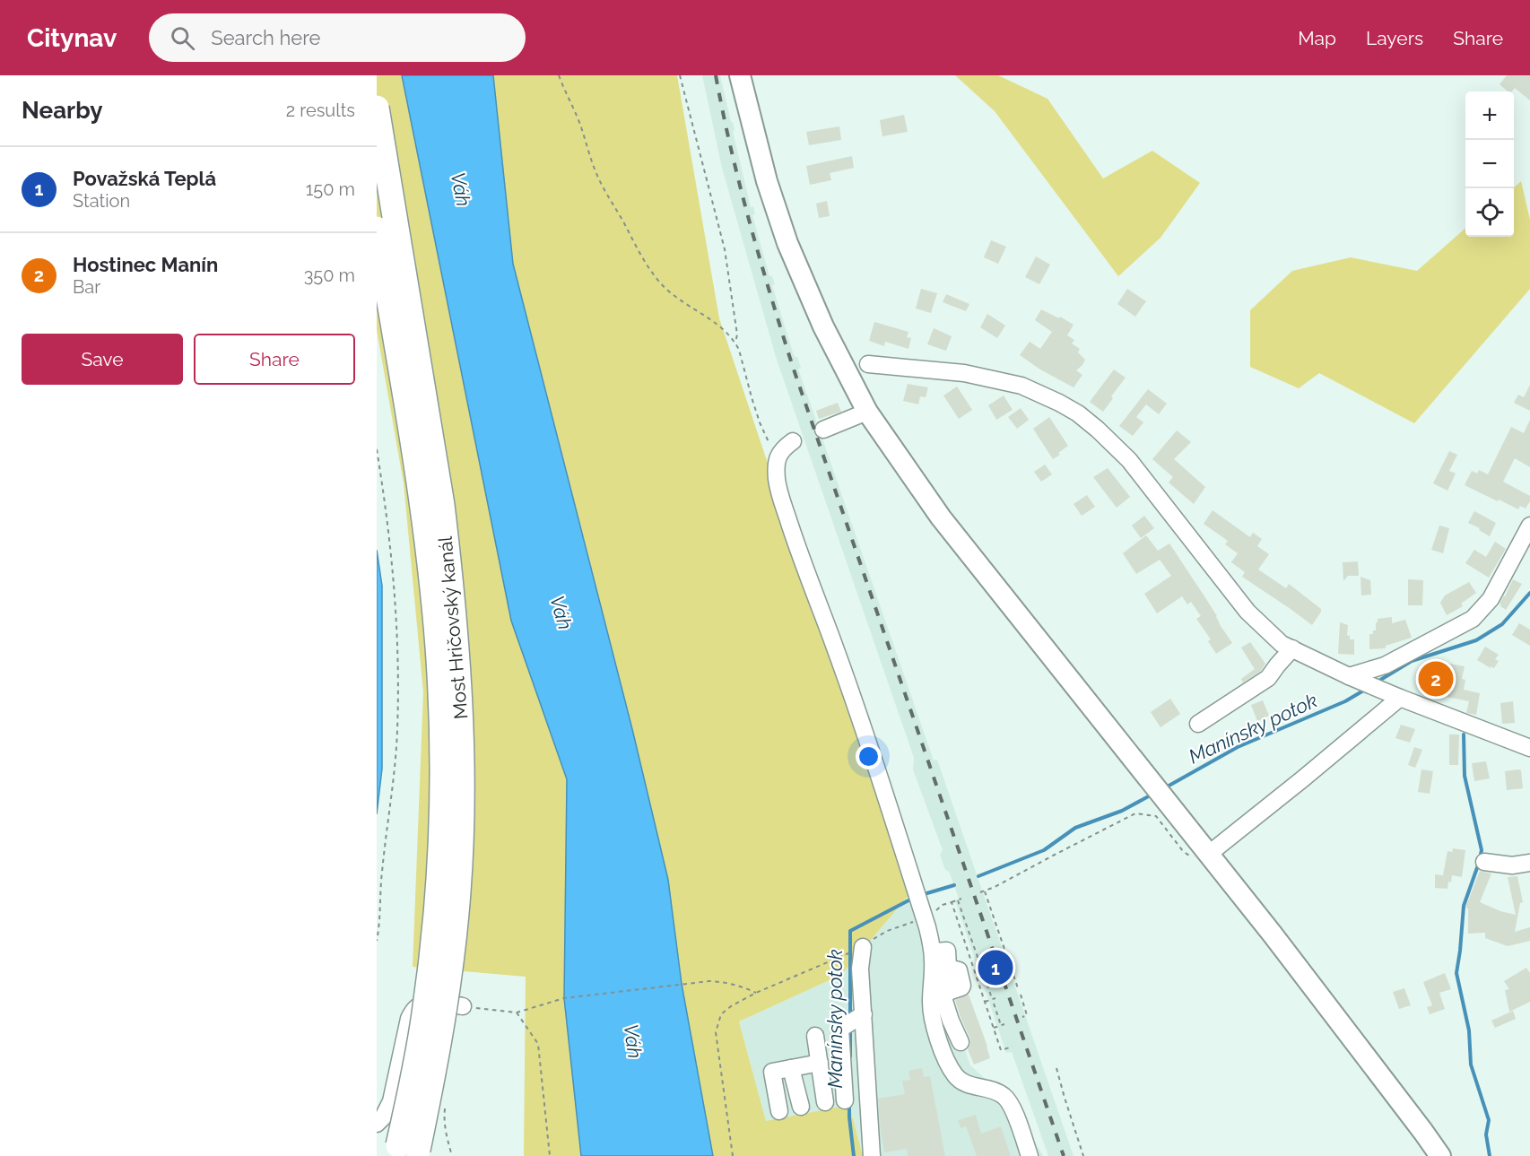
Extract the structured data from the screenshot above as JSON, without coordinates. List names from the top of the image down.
{
  "streets": {
    "highway": ["Most Hričovský kanál"]
  },
  "water": ["Váh", "Manínsky potok"],
  "page": {
    "header": "Citynav",
    "search": "Search here",
    "nav": ["Map", "Layers", "Share"],
    "heading": ["Nearby", "2 results"],
    "map_buttons": ["+", "−"],
    "list": [
      {
        "mark": "1",
        "name": "Považská Teplá",
        "note": "Station",
        "value": "150 m"
      },
      {
        "mark": "2",
        "name": "Hostinec Manín",
        "note": "Bar",
        "value": "350 m"
      }
    ],
    "buttons": ["Save", "Share"],
    "pins": ["2", "1"]
  }
}
